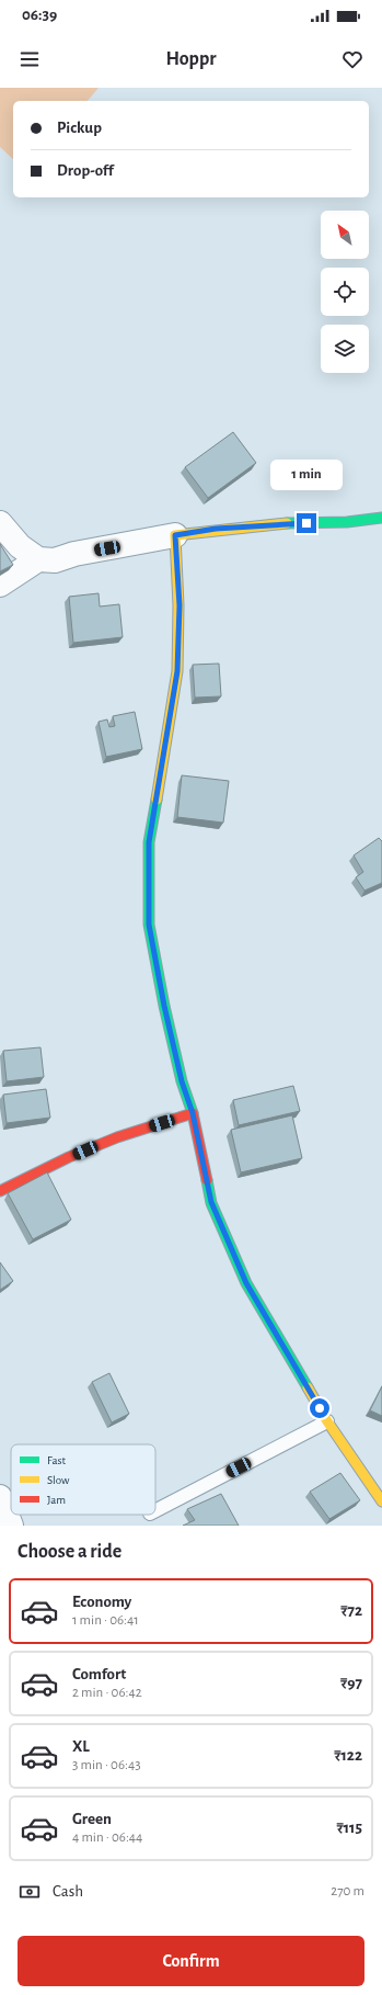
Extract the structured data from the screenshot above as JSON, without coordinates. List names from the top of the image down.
{
  "legend": ["Fast", "Slow", "Jam"],
  "north": "top left",
  "page": {
    "status": "06:39",
    "header": "Hoppr",
    "banner": ["Pickup", "Drop-off"],
    "bubble": "1 min",
    "heading": "Choose a ride",
    "list": [
      {
        "name": "Economy",
        "note": "1 min · 06:41",
        "value": "₹72"
      },
      {
        "name": "Comfort",
        "note": "2 min · 06:42",
        "value": "₹97"
      },
      {
        "name": "XL",
        "note": "3 min · 06:43",
        "value": "₹122"
      },
      {
        "name": "Green",
        "note": "4 min · 06:44",
        "value": "₹115"
      }
    ],
    "pay": ["Cash", "270 m"],
    "buttons": "Confirm"
  }
}
